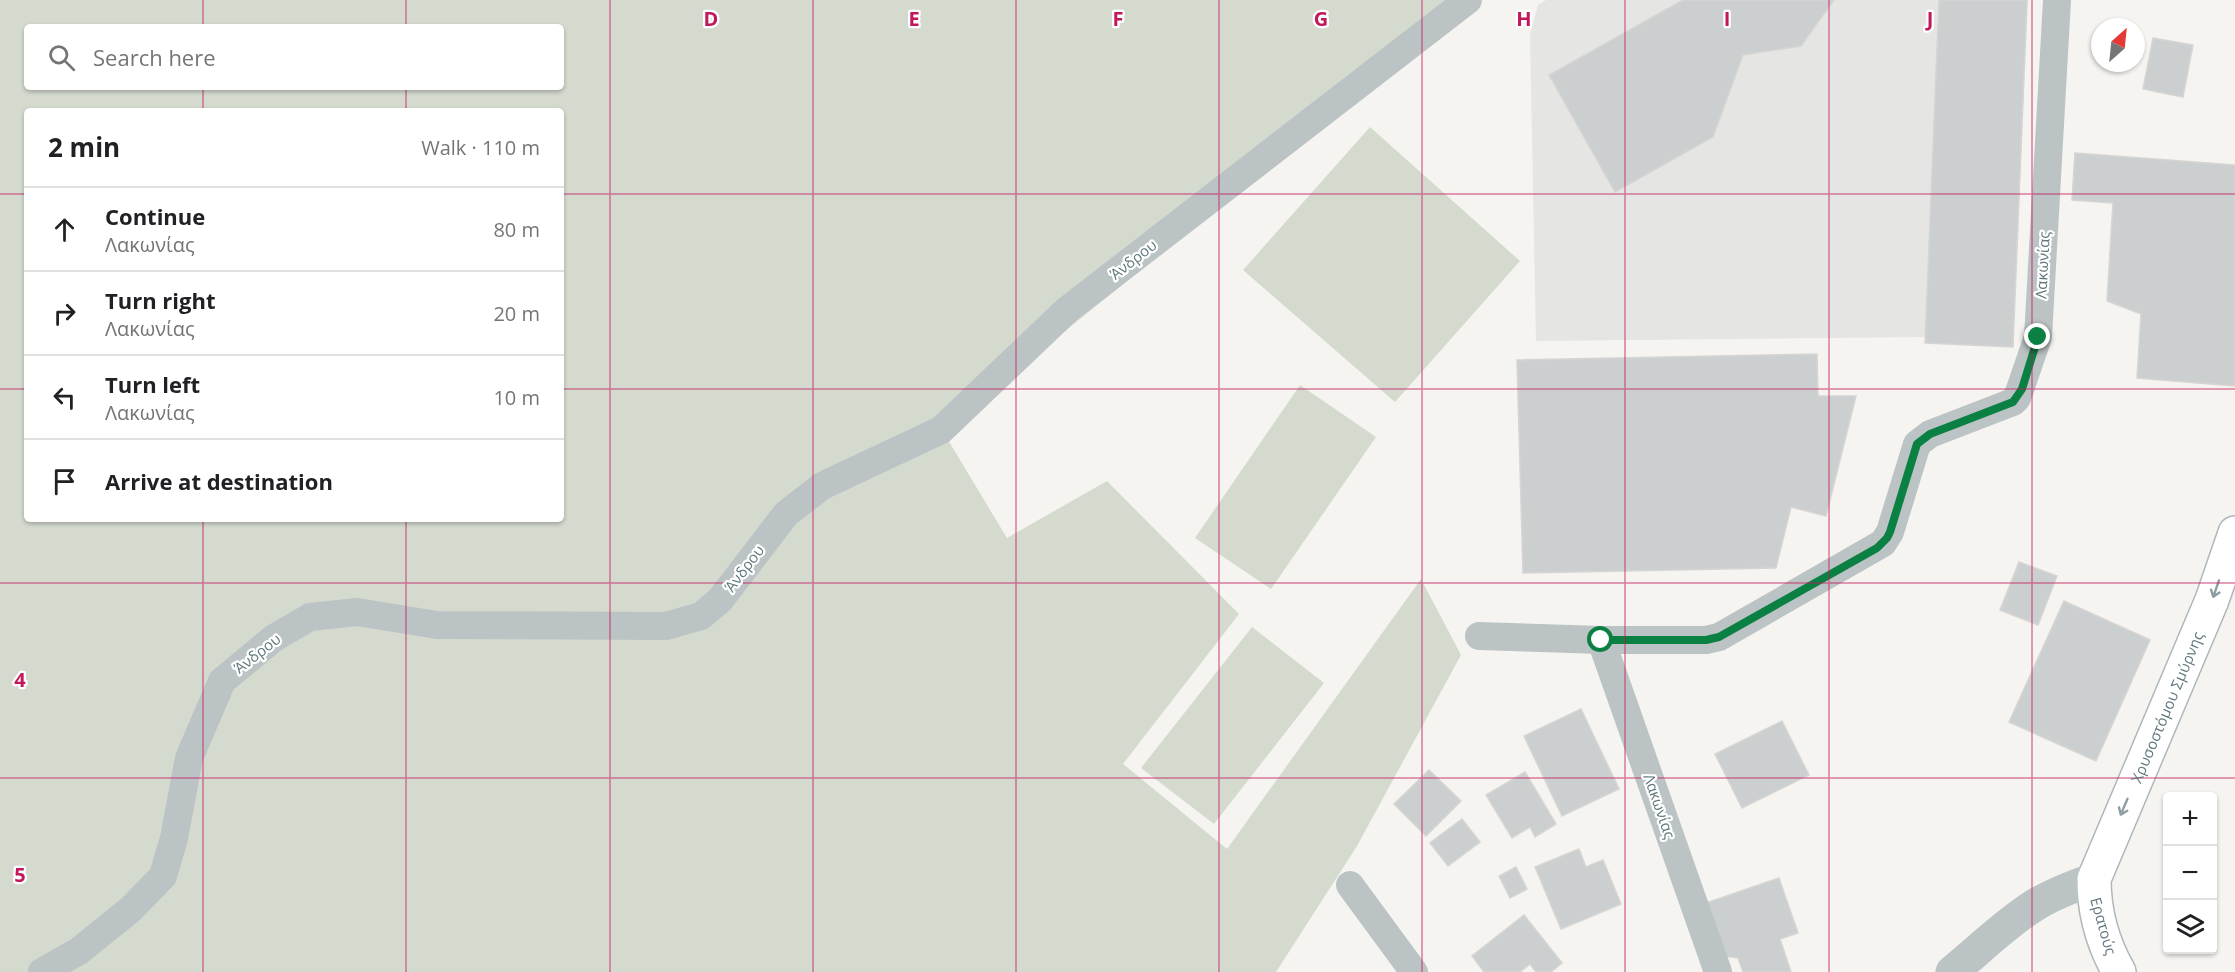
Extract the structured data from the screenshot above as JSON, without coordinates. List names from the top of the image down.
{
  "streets": {
    "main road": ["Χρυσοστόμου Σμύρνης", "Ερατούς"],
    "street": ["Άνδρου", "Λακωνίας"]
  },
  "crossings": [
    ["Χρυσοστόμου Σμύρνης", "Ερατούς"]
  ],
  "one_way": ["Χρυσοστόμου Σμύρνης"],
  "north": "top right",
  "page": {
    "search": "Search here",
    "heading": ["2 min", "Walk · 110 m"],
    "list": [
      ["Continue", "Λακωνίας", "80 m"],
      ["Turn right", "Λακωνίας", "20 m"],
      ["Turn left", "Λακωνίας", "10 m"],
      "Arrive at destination"
    ],
    "map_buttons": ["+", "−"]
  },
  "grid": {
    "columns": [
      "D",
      "E",
      "F",
      "G",
      "H",
      "I",
      "J"
    ],
    "rows": ["4", "5"]
  }
}
